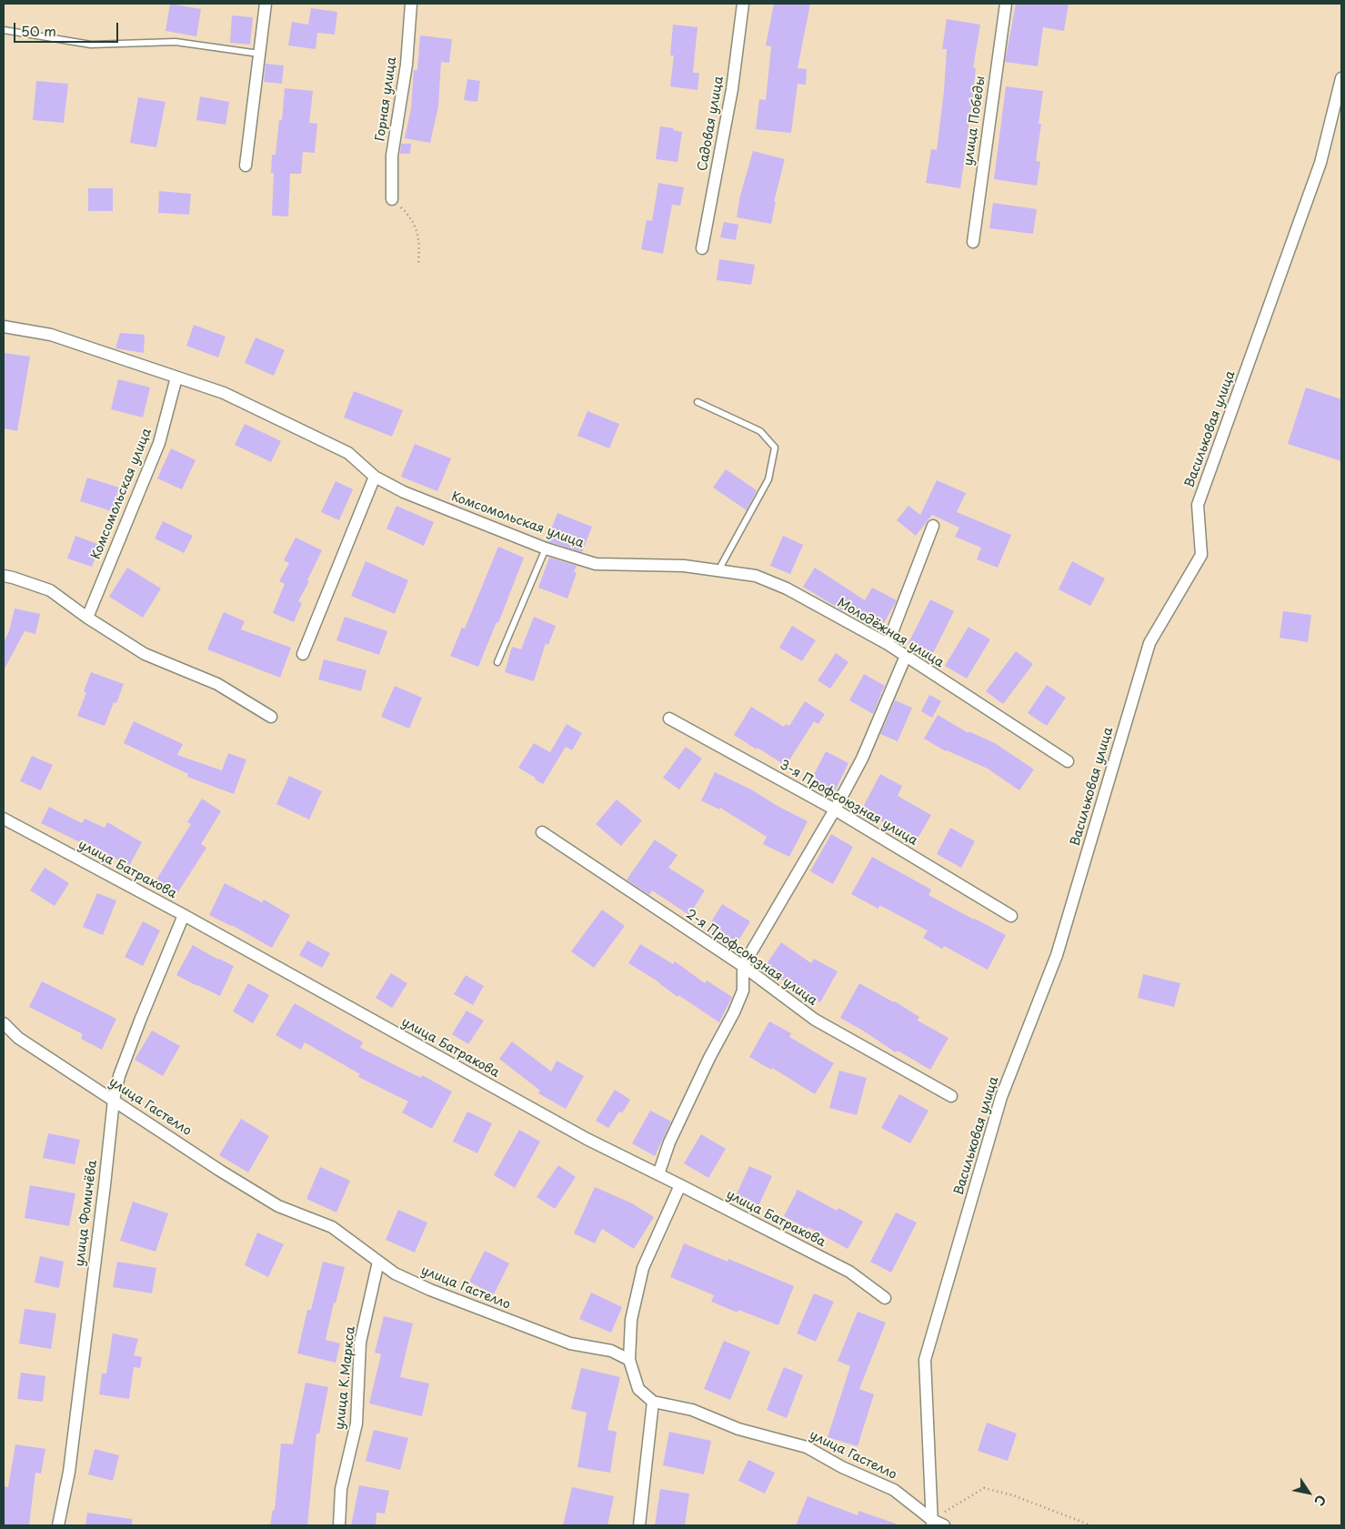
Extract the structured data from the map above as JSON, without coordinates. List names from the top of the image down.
{
  "streets": {
    "street": [
      "Горная улица",
      "улица Победы",
      "Садовая улица",
      "Васильковая улица",
      "Комсомольская улица",
      "Молодёжная улица",
      "3-я Профсоюзная улица",
      "улица Батракова",
      "2-я Профсоюзная улица",
      "улица Гастелло",
      "улица Фомичёва",
      "улица К.Маркса"
    ]
  },
  "crossings": [
    ["Васильковая улица", "улица Гастелло"],
    ["Комсомольская улица", "Молодёжная улица"],
    ["улица Батракова", "улица Фомичёва"],
    ["улица Гастелло", "улица Фомичёва"],
    ["улица Гастелло", "улица К.Маркса"]
  ],
  "scale_bar": "50 m",
  "north": "bottom right"
}
